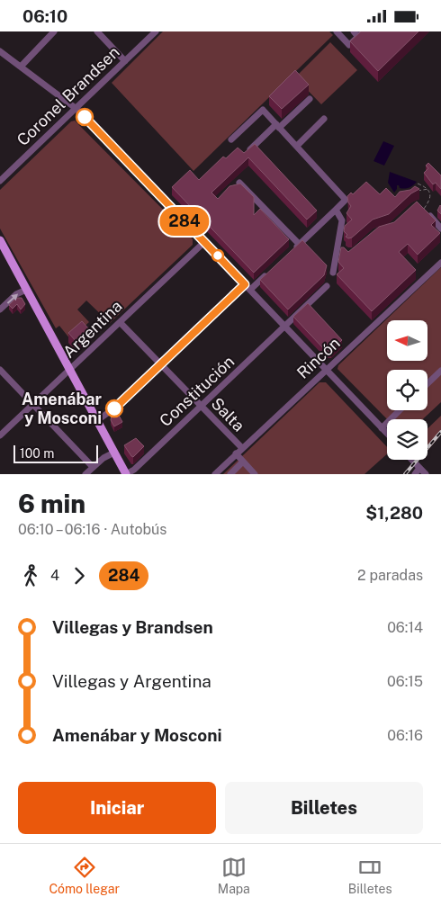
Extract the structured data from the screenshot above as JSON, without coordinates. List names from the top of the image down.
{
  "streets": {
    "street": [
      "Coronel Brandsen",
      "Argentina",
      "Rincón",
      "Constitución",
      "Salta"
    ]
  },
  "crossings": [
    ["Argentina", "Salta"],
    ["Rincón", "Salta"],
    ["Constitución", "Salta"]
  ],
  "places": ["Amenábar y Mosconi"],
  "lines": ["bus line 284"],
  "scale_bar": "100 m",
  "north": "left",
  "page": {
    "status": "06:10",
    "on_map": "284",
    "scale": "100 m",
    "heading": ["6 min", "06:10 – 06:16 · Autobús", "$1,280"],
    "legs": ["4", "284", "2 paradas"],
    "list": [
      {
        "name": "Villegas y Brandsen",
        "value": "06:14"
      },
      {
        "name": "Villegas y Argentina",
        "value": "06:15"
      },
      {
        "name": "Amenábar y Mosconi",
        "value": "06:16"
      }
    ],
    "buttons": ["Iniciar", "Billetes"],
    "tabs": ["Cómo llegar", "Mapa", "Billetes"]
  }
}
